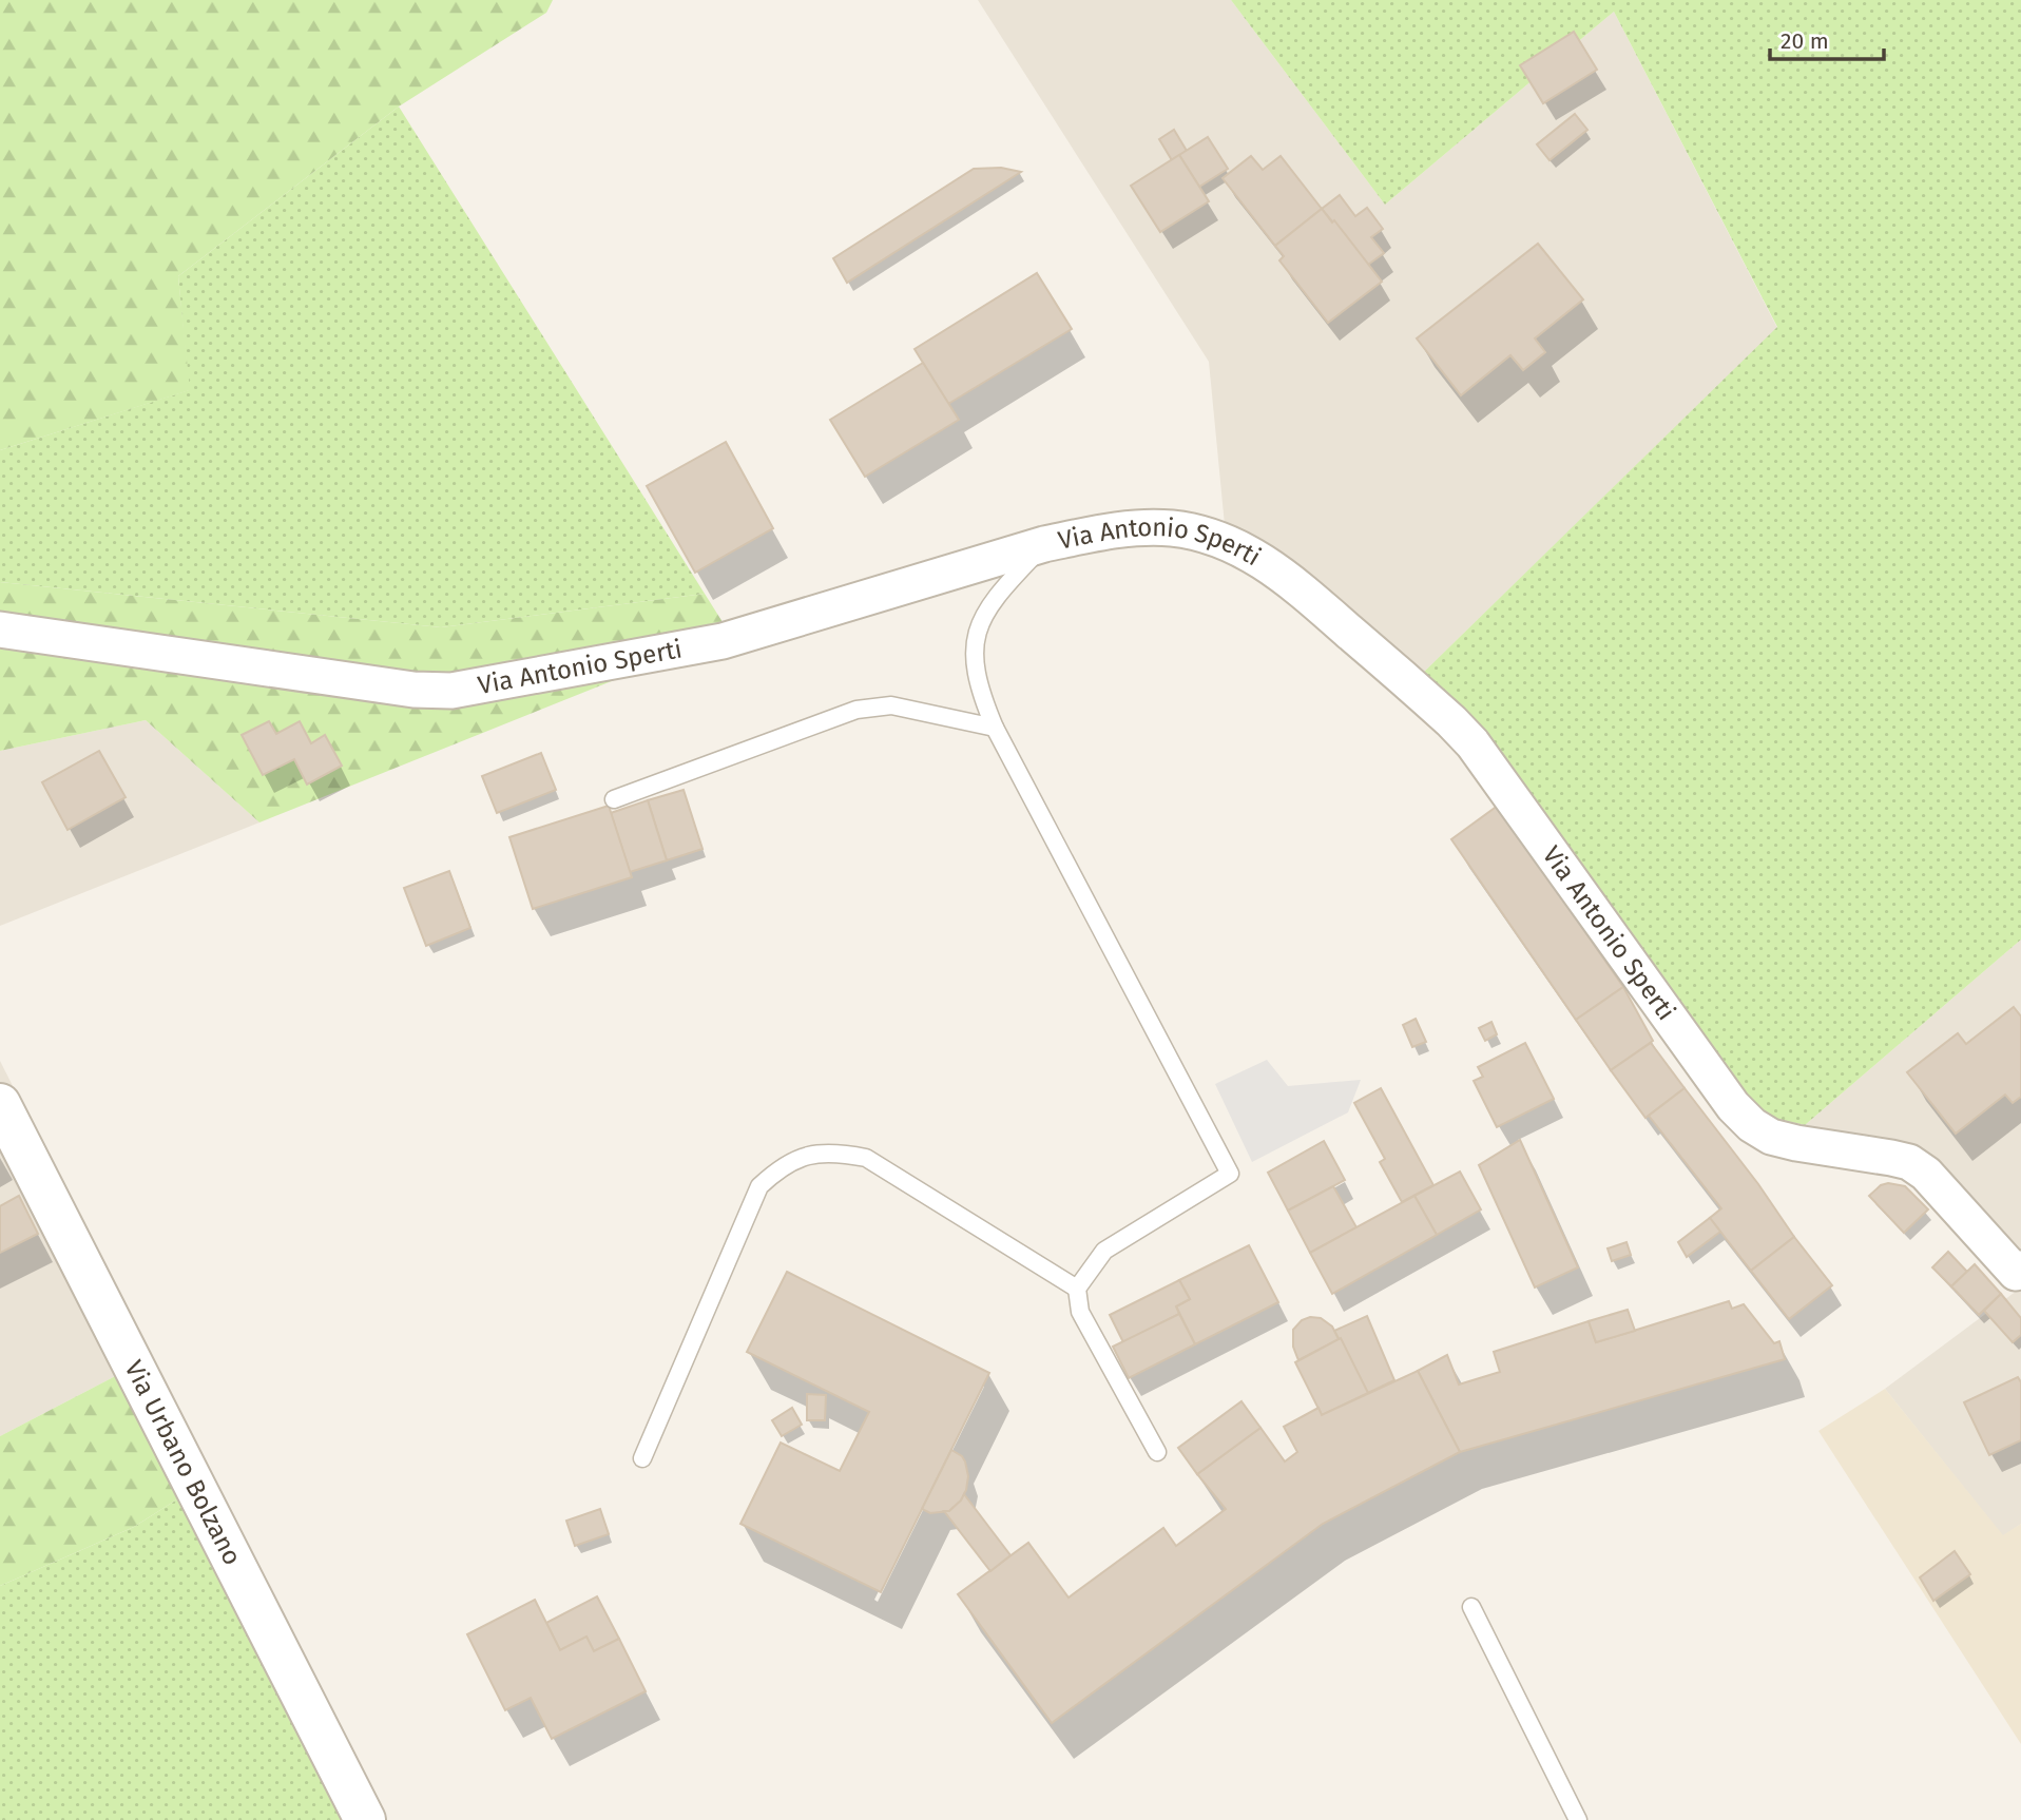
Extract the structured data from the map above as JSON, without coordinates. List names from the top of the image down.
{
  "streets": {
    "street": ["Via Antonio Sperti", "Via Urbano Bolzano"]
  },
  "scale_bar": "20 m"
}
